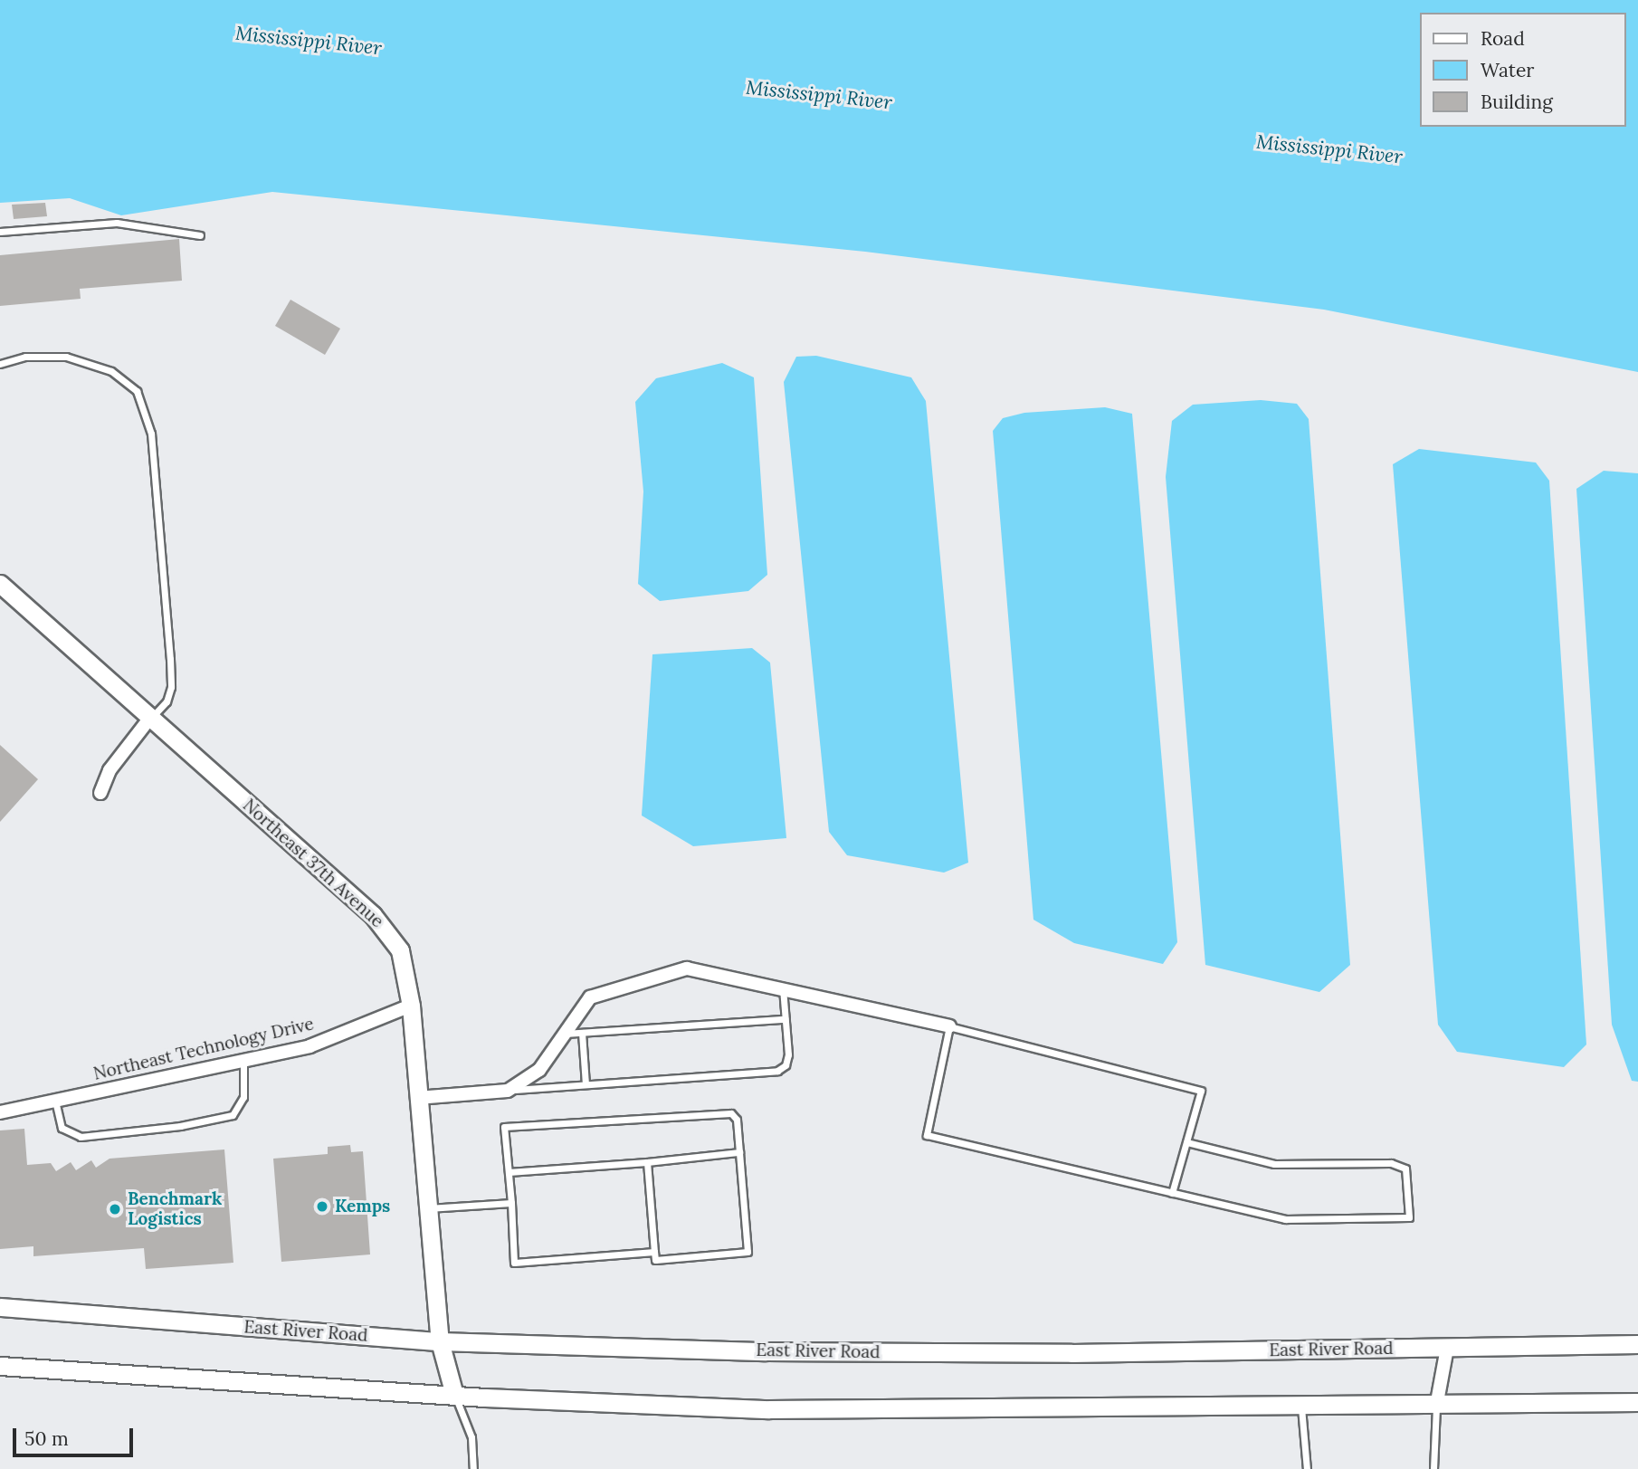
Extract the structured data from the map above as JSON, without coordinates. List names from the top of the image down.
{
  "streets": {
    "street": ["Northeast 37th Avenue", "Northeast Technology Drive", "East River Road"]
  },
  "crossings": [
    ["Northeast 37th Avenue", "Northeast Technology Drive"],
    ["Northeast 37th Avenue", "East River Road"]
  ],
  "water": ["Mississippi River"],
  "places": ["Kemps", "Benchmark Logistics"],
  "legend": ["Road", "Water", "Building"],
  "scale_bar": "50 m"
}
